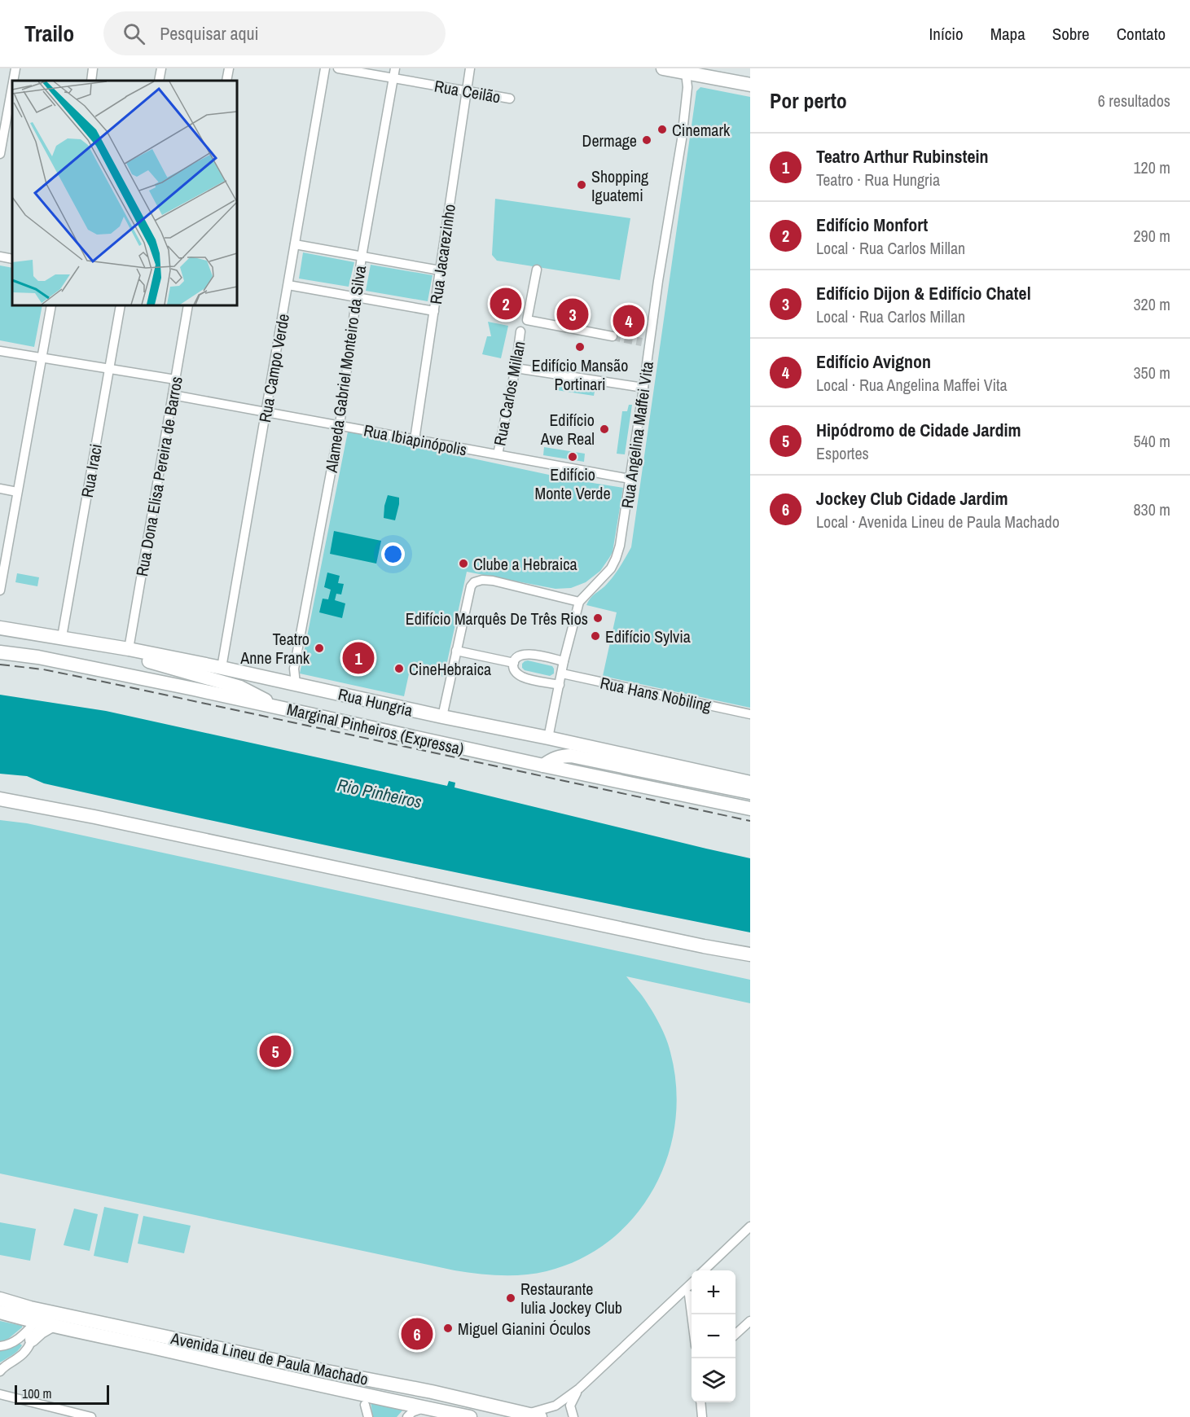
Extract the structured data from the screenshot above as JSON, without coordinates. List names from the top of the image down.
{
  "streets": {
    "highway": ["Rua Hungria", "Marginal Pinheiros (Expressa)", "Avenida Lineu de Paula Machado"],
    "street": [
      "Rua Ceilão",
      "Rua Jacarezinho",
      "Rua Campo Verde",
      "Alameda Gabriel Monteiro da Silva",
      "Rua Carlos Millan",
      "Rua Angelina Maffei Vita",
      "Rua Ibiapinópolis",
      "Rua Iraci",
      "Rua Dona Elisa Pereira de Barros",
      "Rua Hans Nobiling"
    ]
  },
  "crossings": [
    ["Rua Ceilão", "Rua Jacarezinho"],
    ["Rua Ceilão", "Alameda Gabriel Monteiro da Silva"],
    ["Rua Jacarezinho", "Rua Ibiapinópolis"],
    ["Rua Campo Verde", "Rua Ibiapinópolis"],
    ["Rua Campo Verde", "Rua Hungria"],
    ["Alameda Gabriel Monteiro da Silva", "Rua Ibiapinópolis"],
    ["Alameda Gabriel Monteiro da Silva", "Rua Hungria"],
    ["Rua Carlos Millan", "Rua Ibiapinópolis"],
    ["Rua Angelina Maffei Vita", "Rua Ibiapinópolis"],
    ["Rua Angelina Maffei Vita", "Rua Hans Nobiling"],
    ["Rua Angelina Maffei Vita", "Rua Hungria"],
    ["Rua Ibiapinópolis", "Rua Dona Elisa Pereira de Barros"],
    ["Rua Iraci", "Rua Hungria"],
    ["Rua Dona Elisa Pereira de Barros", "Rua Hungria"]
  ],
  "water": ["Rio Pinheiros"],
  "places": [
    "Cinemark",
    "Dermage",
    "Shopping Iguatemi",
    "Edifício Mansão Portinari",
    "Edifício Ave Real",
    "Edifício Monte Verde",
    "Clube a Hebraica",
    "Edifício Marquês De Três Rios",
    "Edifício Sylvia",
    "Teatro Anne Frank",
    "CineHebraica",
    "Restaurante Iulia Jockey Club",
    "Miguel Gianini Óculos"
  ],
  "scale_bar": "100 m",
  "page": {
    "header": "Trailo",
    "search": "Pesquisar aqui",
    "nav": [
      "Início",
      "Mapa",
      "Sobre",
      "Contato"
    ],
    "heading": ["Por perto", "6 resultados"],
    "list": [
      {
        "mark": "1",
        "name": "Teatro Arthur Rubinstein",
        "note": "Teatro · Rua Hungria",
        "value": "120 m"
      },
      {
        "mark": "2",
        "name": "Edifício Monfort",
        "note": "Local · Rua Carlos Millan",
        "value": "290 m"
      },
      {
        "mark": "3",
        "name": "Edifício Dijon & Edifício Chatel",
        "note": "Local · Rua Carlos Millan",
        "value": "320 m"
      },
      {
        "mark": "4",
        "name": "Edifício Avignon",
        "note": "Local · Rua Angelina Maffei Vita",
        "value": "350 m"
      },
      {
        "mark": "5",
        "name": "Hipódromo de Cidade Jardim",
        "note": "Esportes",
        "value": "540 m"
      },
      {
        "mark": "6",
        "name": "Jockey Club Cidade Jardim",
        "note": "Local · Avenida Lineu de Paula Machado",
        "value": "830 m"
      }
    ],
    "pins": [
      "2",
      "3",
      "4",
      "1",
      "5",
      "6"
    ],
    "map_buttons": ["+", "−"],
    "scale": "100 m"
  }
}
